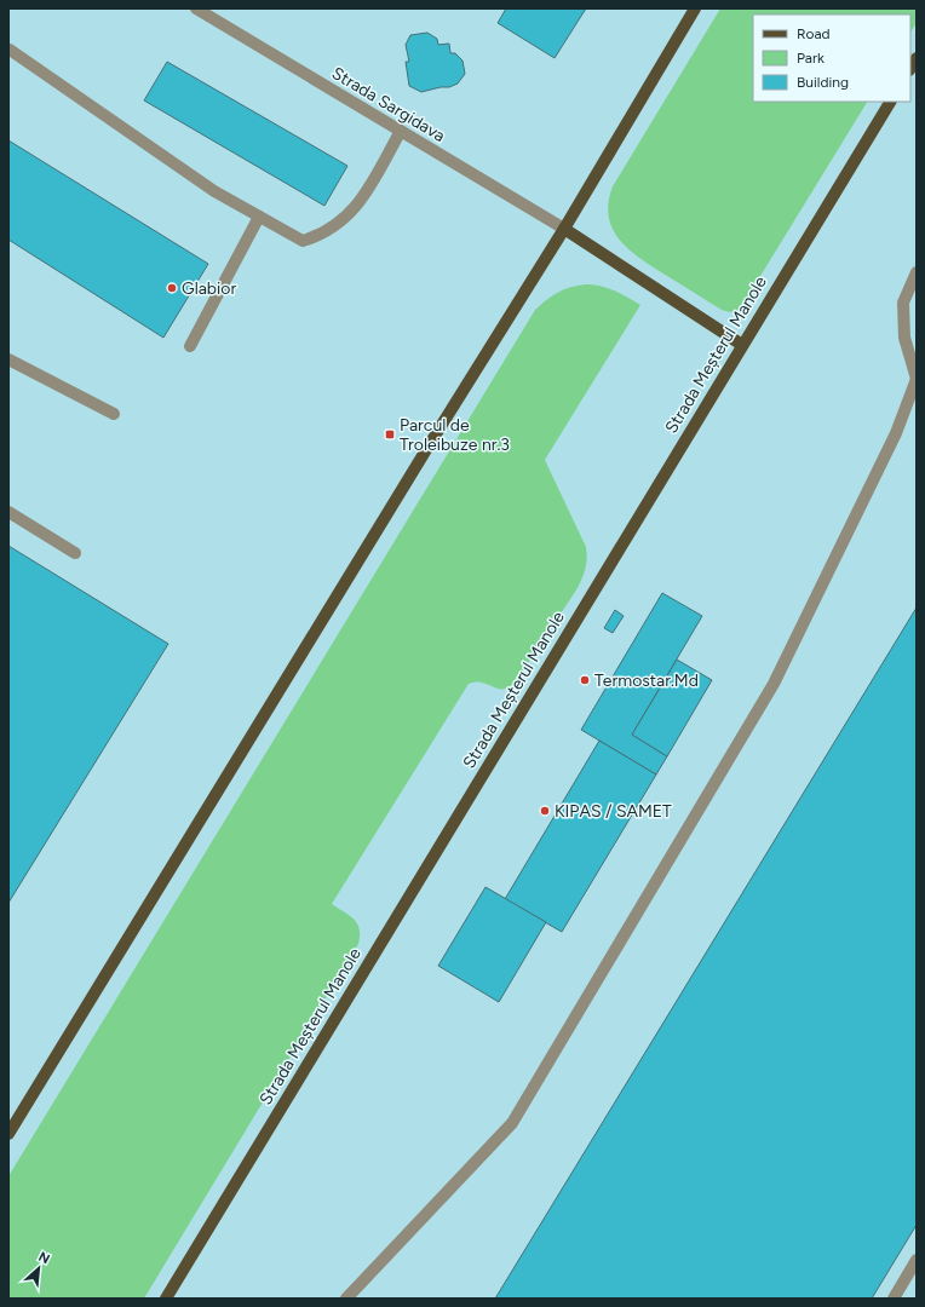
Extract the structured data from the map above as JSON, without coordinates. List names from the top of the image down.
{
  "streets": {
    "main road": ["Strada Meșterul Manole"],
    "street": ["Strada Sargidava"]
  },
  "places": {
    "other": ["Glabior", "Termostar.Md", "KIPAS / SAMET"],
    "transit": ["Parcul de Troleibuze nr.3"]
  },
  "legend": ["Road", "Park", "Building"],
  "north": "top right"
}
